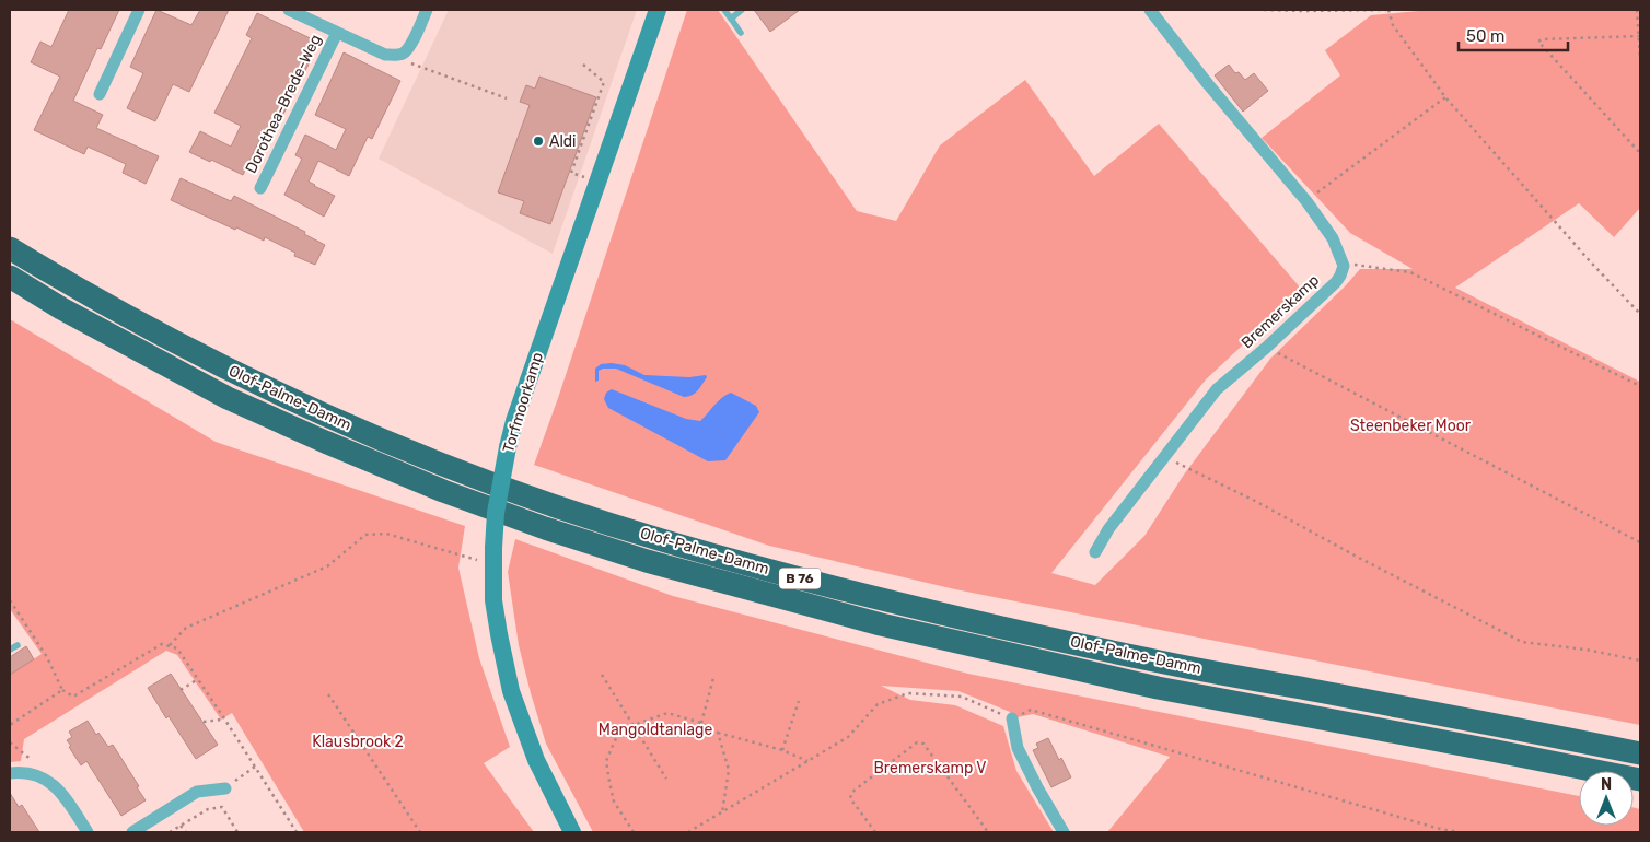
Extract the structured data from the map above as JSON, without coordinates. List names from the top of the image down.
{
  "streets": {
    "highway": ["Olof-Palme-Damm", "B 76"],
    "street": ["Dorothea-Brede-Weg", "Bremerskamp", "Torfmoorkamp"]
  },
  "parks": [
    "Steenbeker Moor",
    "Mangoldtanlage",
    "Klausbrook 2",
    "Bremerskamp V"
  ],
  "places": ["Aldi"],
  "scale_bar": "50 m",
  "north": "top"
}
